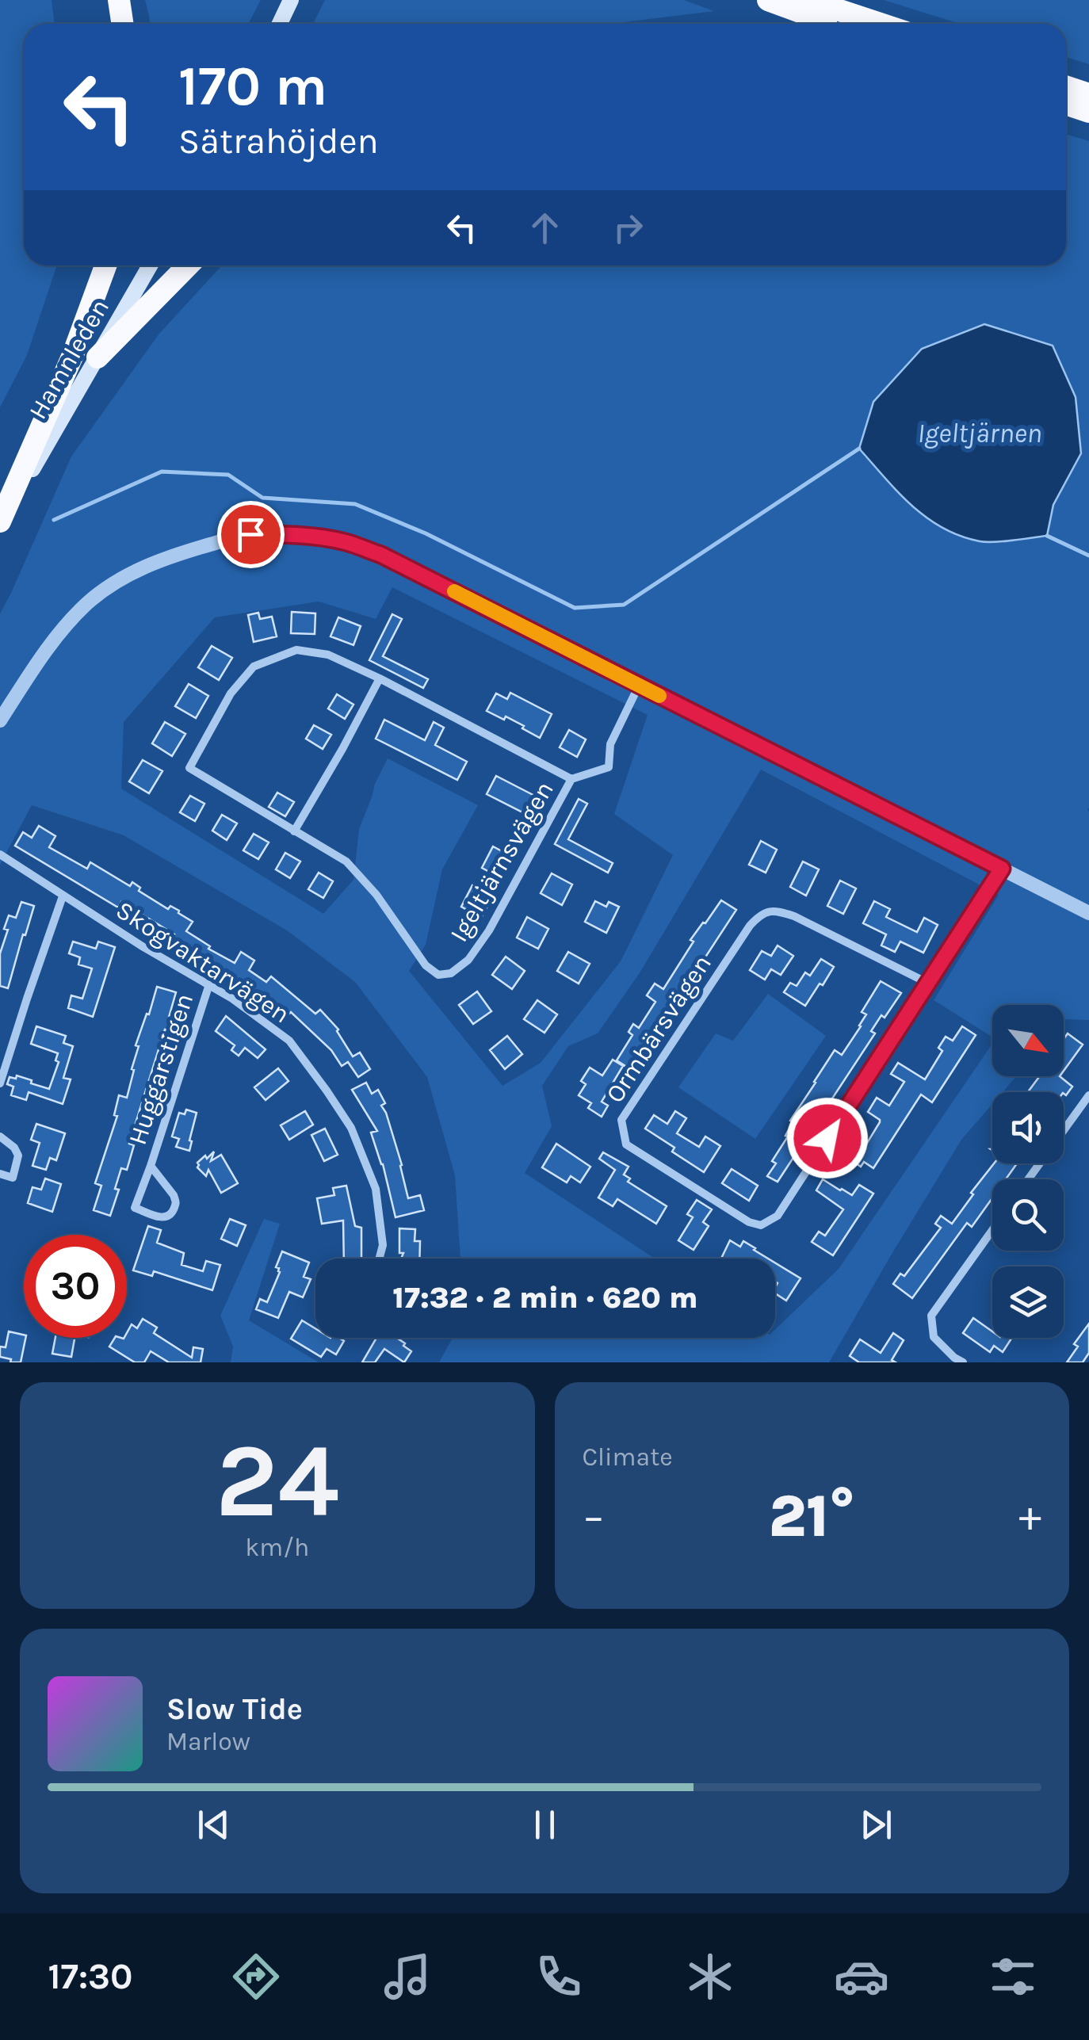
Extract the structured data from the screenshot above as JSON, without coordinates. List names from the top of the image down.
{
  "streets": {
    "main road": ["Hamnleden"],
    "street": [
      "Igeltjärnsvägen",
      "Skogvaktarvägen",
      "Ormbärsvägen",
      "Huggarstigen"
    ]
  },
  "crossings": [
    ["Skogvaktarvägen", "Huggarstigen"]
  ],
  "water": ["Igeltjärnen"],
  "north": "bottom right",
  "page": {
    "turn": ["170 m", "Sätrahöjden"],
    "limit": "30",
    "trip": "17:32 · 2 min · 620 m",
    "tile": [
      ["24", "km/h"],
      "Climate"
    ],
    "heat": ["−", "21°", "+"],
    "song": ["Slow Tide", "Marlow"],
    "tabs": "17:30"
  }
}
